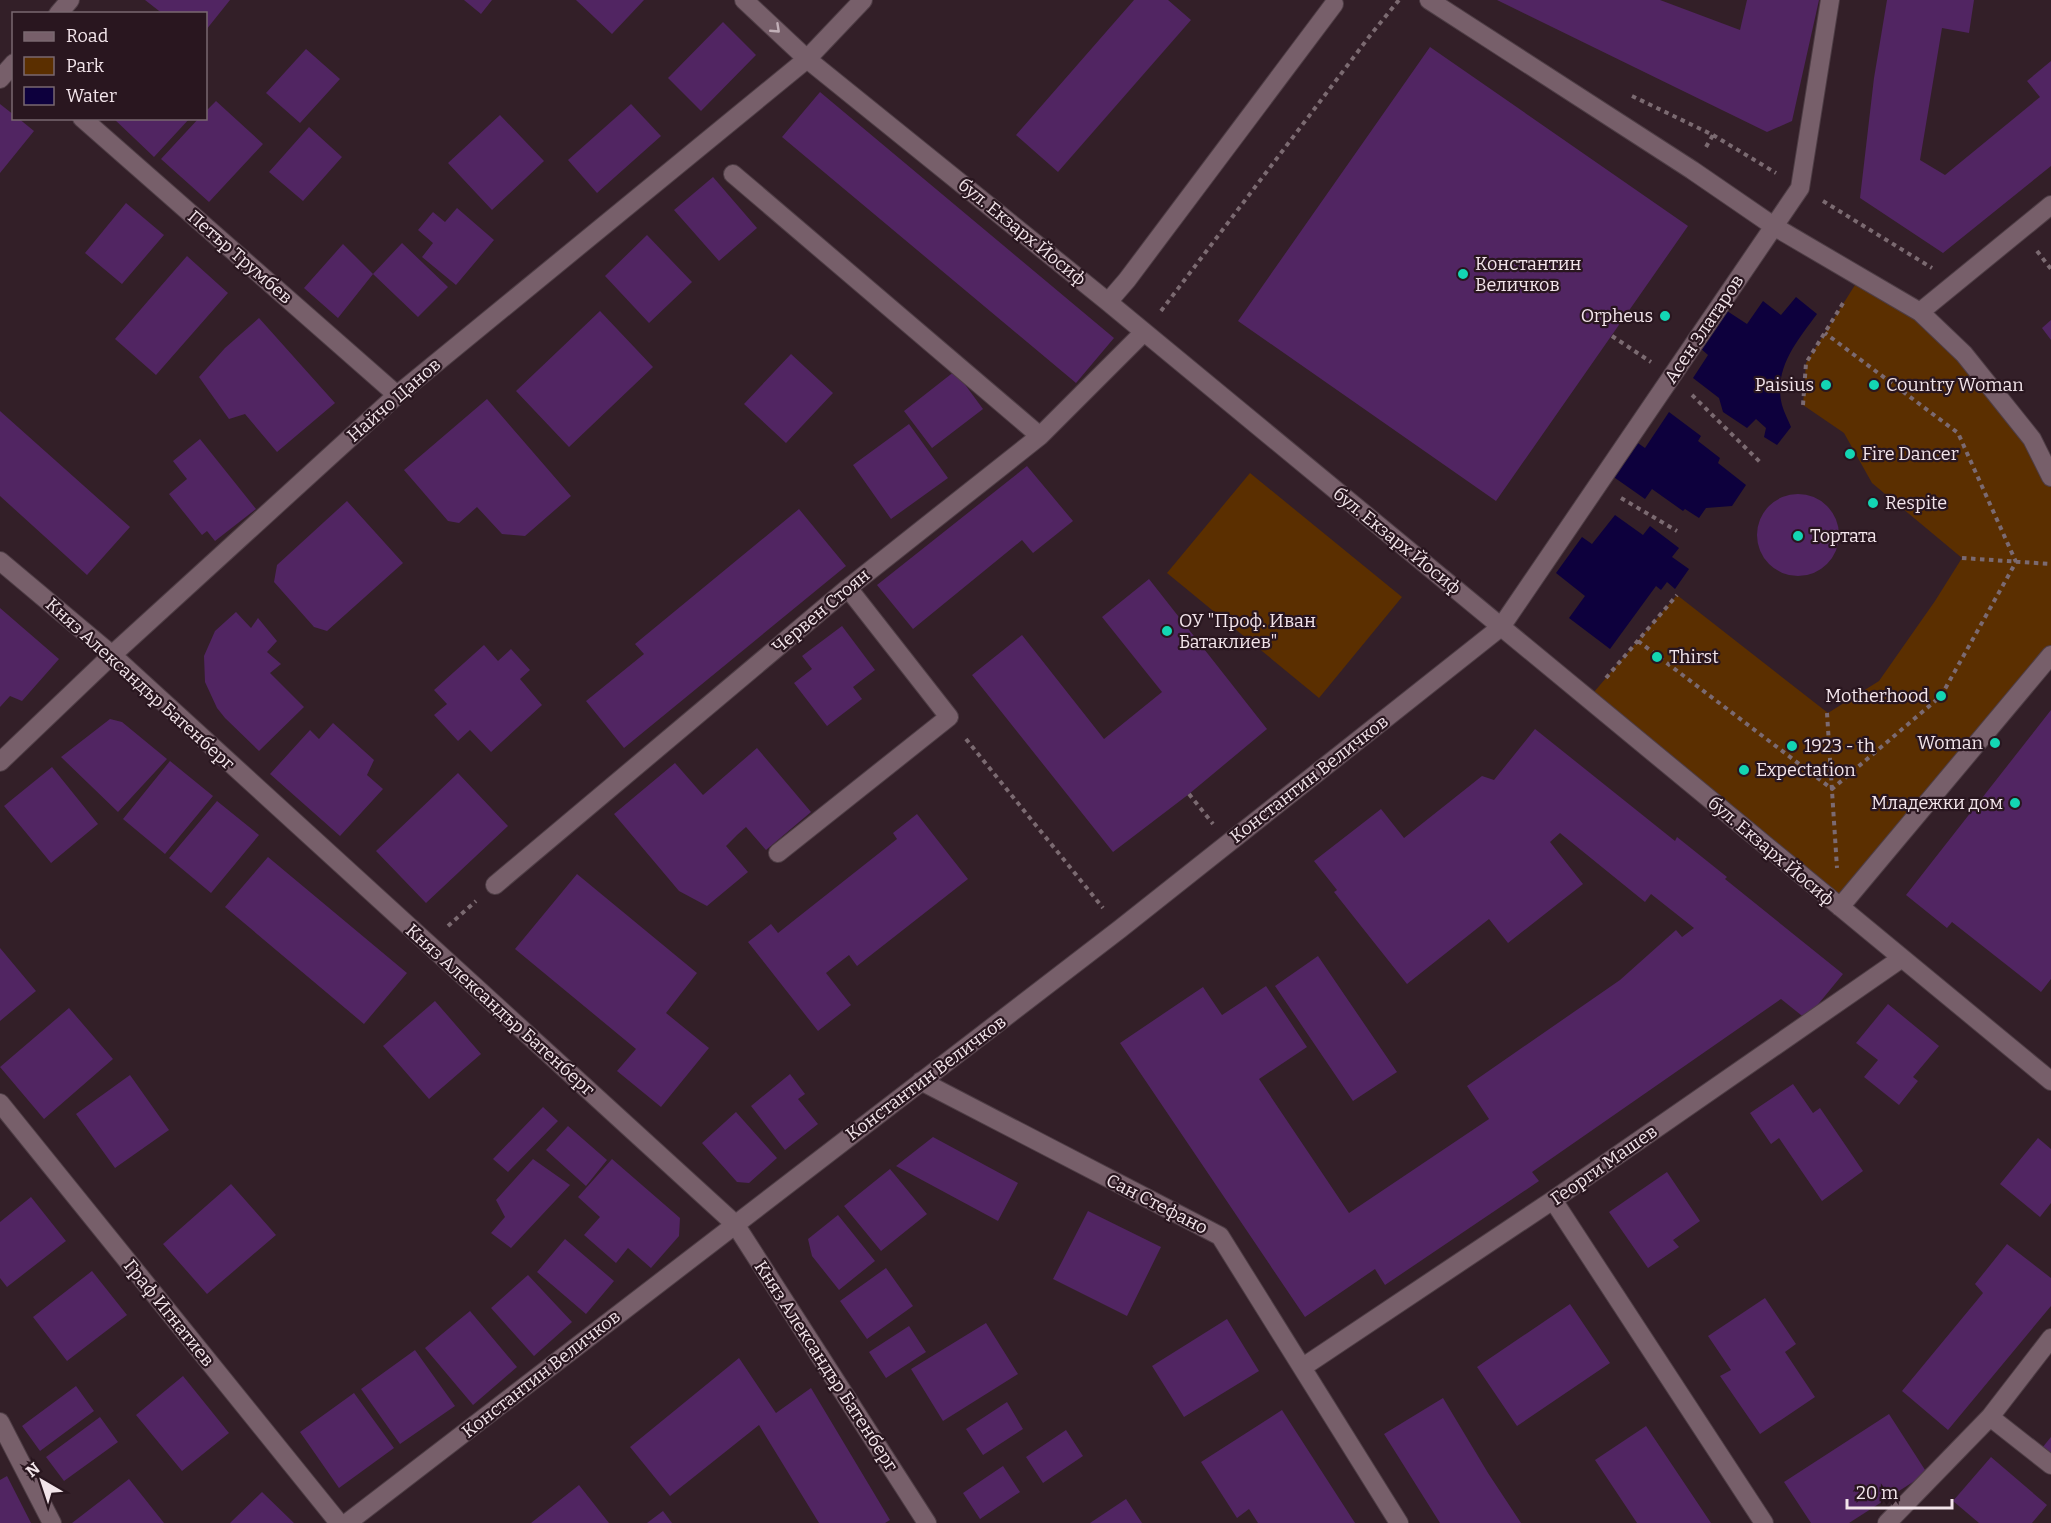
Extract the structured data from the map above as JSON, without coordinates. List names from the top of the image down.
{
  "streets": {
    "street": [
      "бул. Екзарх Йосиф",
      "Петър Трумбев",
      "Асен Златаров",
      "Найчо Цанов",
      "Червен Стоян",
      "Княз Александър Батенберг",
      "Константин Величков",
      "Георги Машев",
      "Сан Стефано",
      "Граф Игнатиев"
    ]
  },
  "crossings": [
    ["бул. Екзарх Йосиф", "Асен Златаров"],
    ["бул. Екзарх Йосиф", "Найчо Цанов"],
    ["бул. Екзарх Йосиф", "Червен Стоян"],
    ["бул. Екзарх Йосиф", "Константин Величков"],
    ["бул. Екзарх Йосиф", "Георги Машев"],
    ["Петър Трумбев", "Найчо Цанов"],
    ["Асен Златаров", "Константин Величков"],
    ["Найчо Цанов", "Княз Александър Батенберг"],
    ["Княз Александър Батенберг", "Константин Величков"],
    ["Константин Величков", "Сан Стефано"],
    ["Георги Машев", "Сан Стефано"]
  ],
  "places": [
    "Константин Величков",
    "Orpheus",
    "Paisius",
    "Country Woman",
    "Fire Dancer",
    "Respite",
    "Тортата",
    "ОУ \"Проф. Иван Батаклиев\"",
    "Thirst",
    "Motherhood",
    "Woman",
    "1923 - th",
    "Expectation",
    "Младежки дом"
  ],
  "legend": ["Road", "Park", "Water"],
  "scale_bar": "20 m",
  "north": "top left"
}
